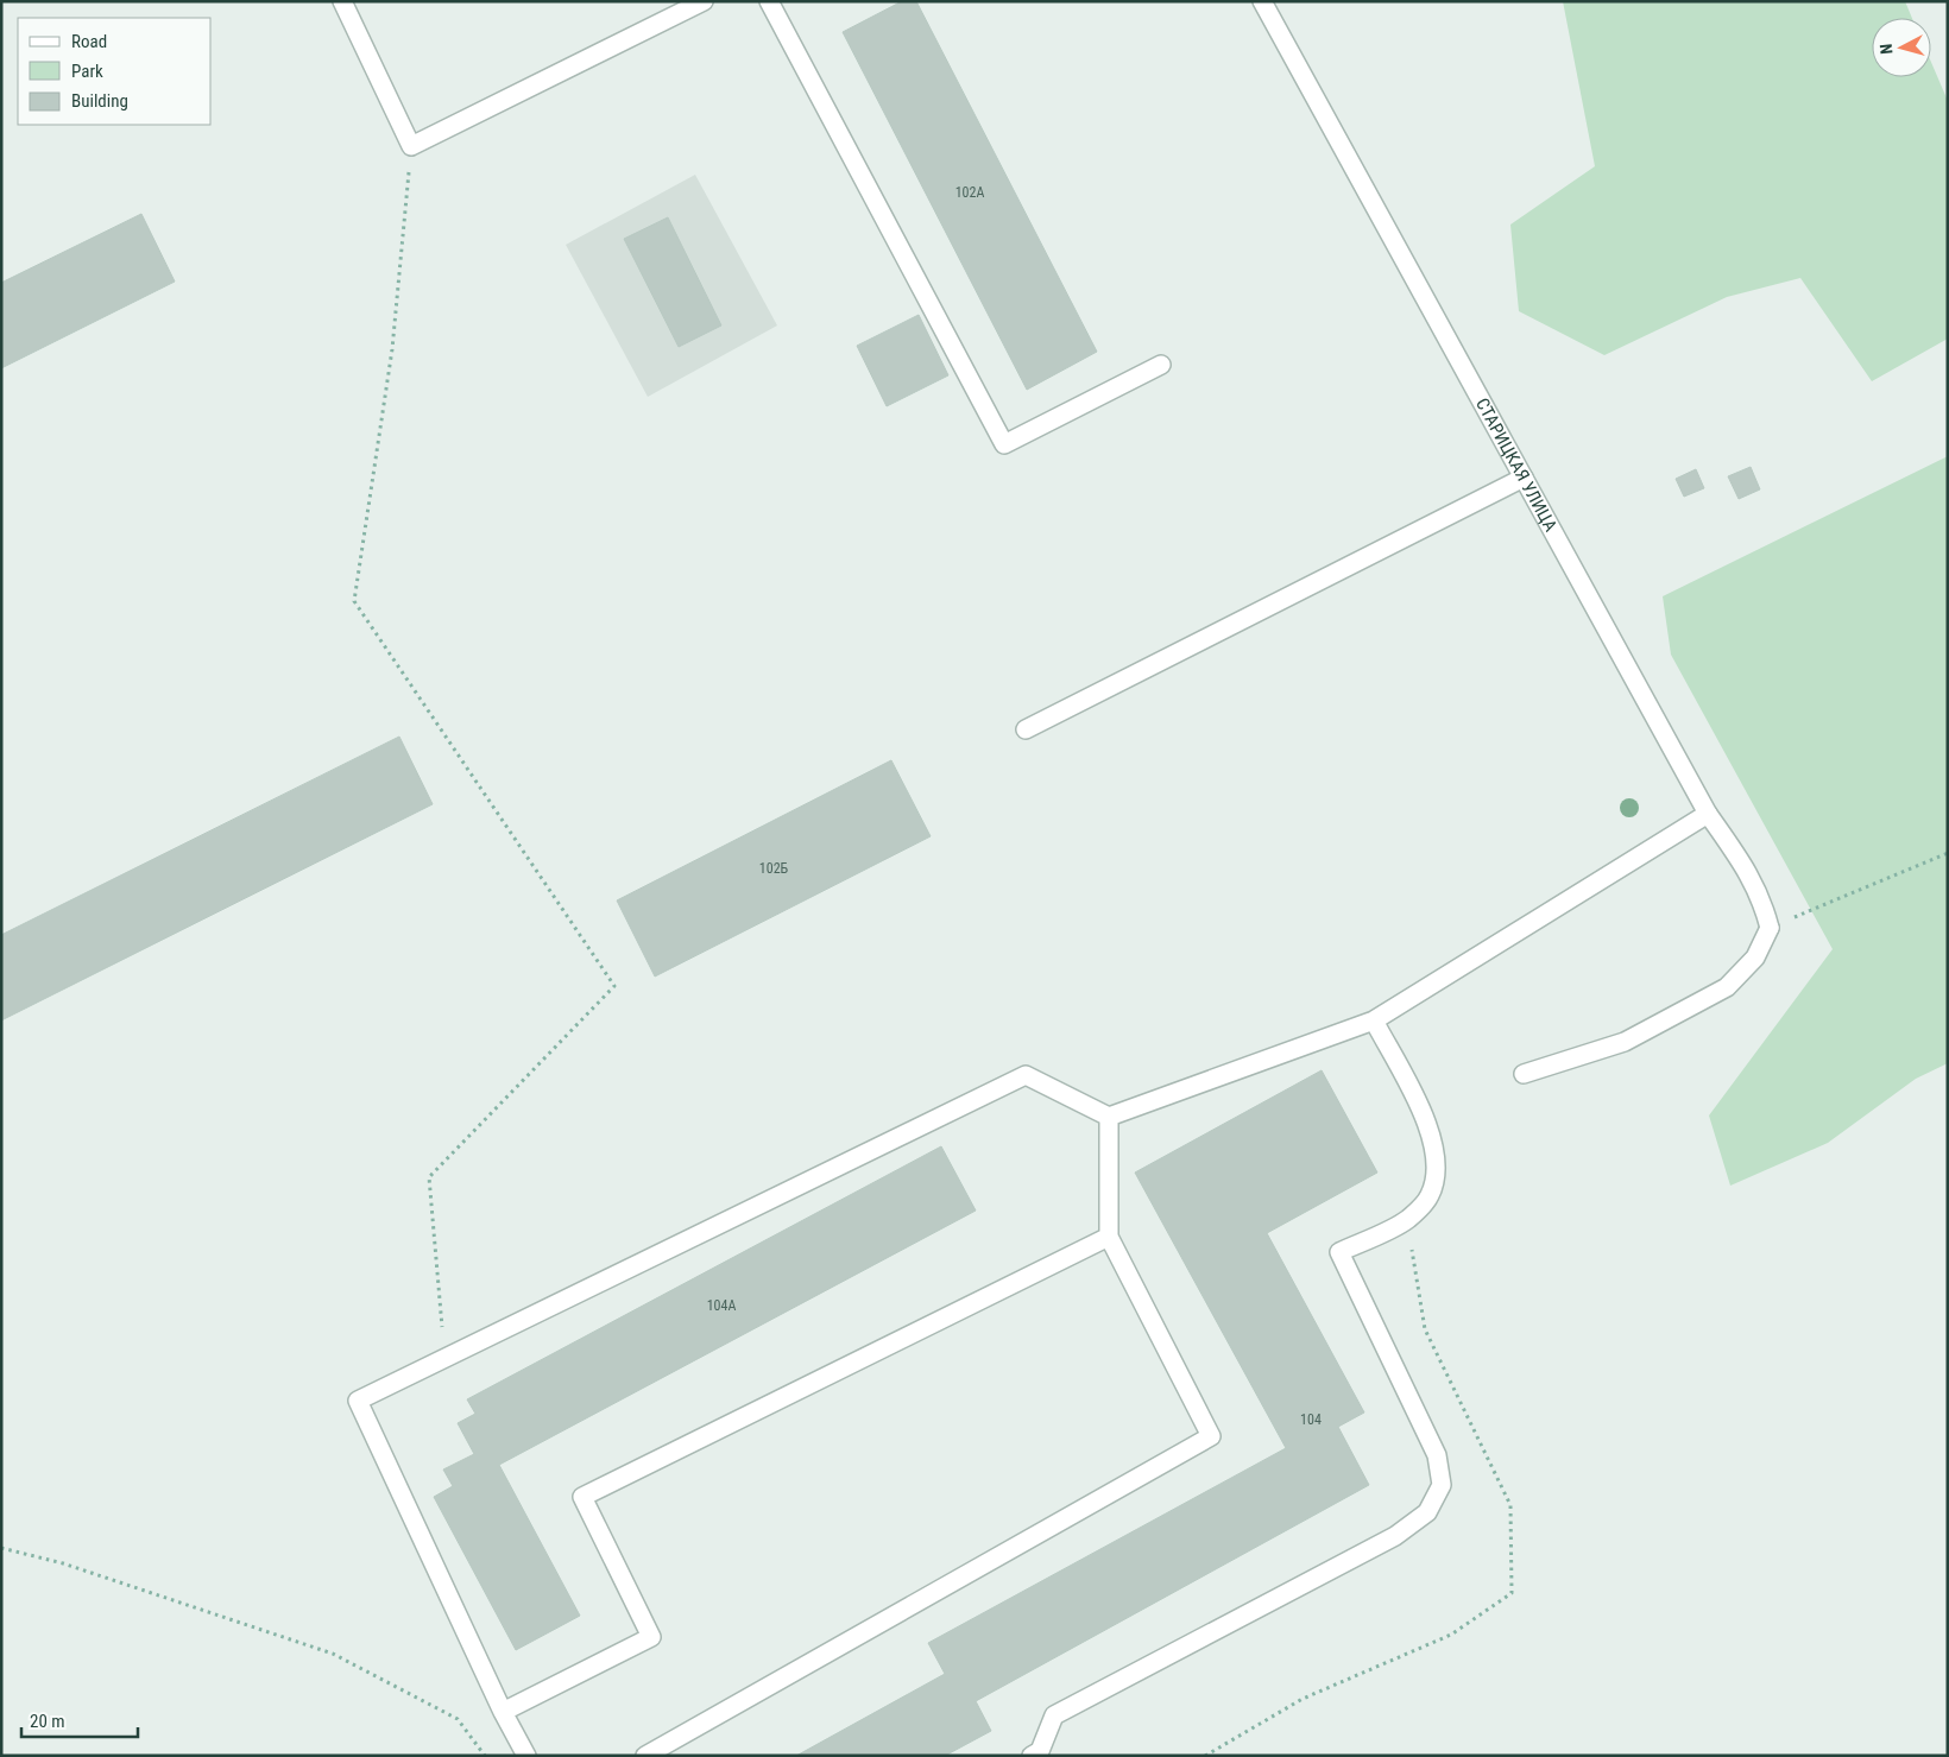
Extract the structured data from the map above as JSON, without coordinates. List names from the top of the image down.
{
  "streets": {
    "street": ["СТАРИЦКАЯ УЛИЦА"]
  },
  "house_numbers": [
    "102А",
    "102Б",
    "104А",
    "104"
  ],
  "legend": ["Road", "Park", "Building"],
  "scale_bar": "20 m",
  "north": "left"
}
